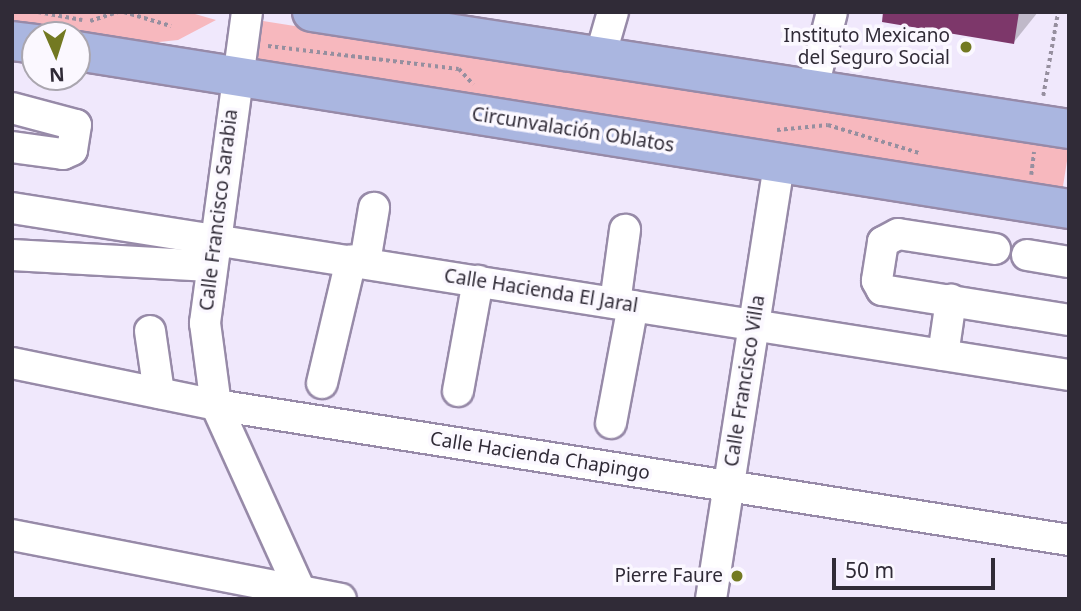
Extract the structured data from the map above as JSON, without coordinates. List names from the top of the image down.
{
  "streets": {
    "main road": ["Circunvalación Oblatos"],
    "street": [
      "Calle Francisco Sarabia",
      "Calle Hacienda El Jaral",
      "Calle Francisco Villa",
      "Calle Hacienda Chapingo"
    ]
  },
  "crossings": [
    ["Circunvalación Oblatos", "Calle Francisco Sarabia"],
    ["Circunvalación Oblatos", "Calle Francisco Villa"],
    ["Calle Francisco Sarabia", "Calle Hacienda El Jaral"],
    ["Calle Francisco Sarabia", "Calle Hacienda Chapingo"],
    ["Calle Hacienda El Jaral", "Calle Francisco Villa"],
    ["Calle Francisco Villa", "Calle Hacienda Chapingo"]
  ],
  "places": ["Instituto Mexicano del Seguro Social", "Pierre Faure"],
  "scale_bar": "50 m",
  "north": "bottom"
}
